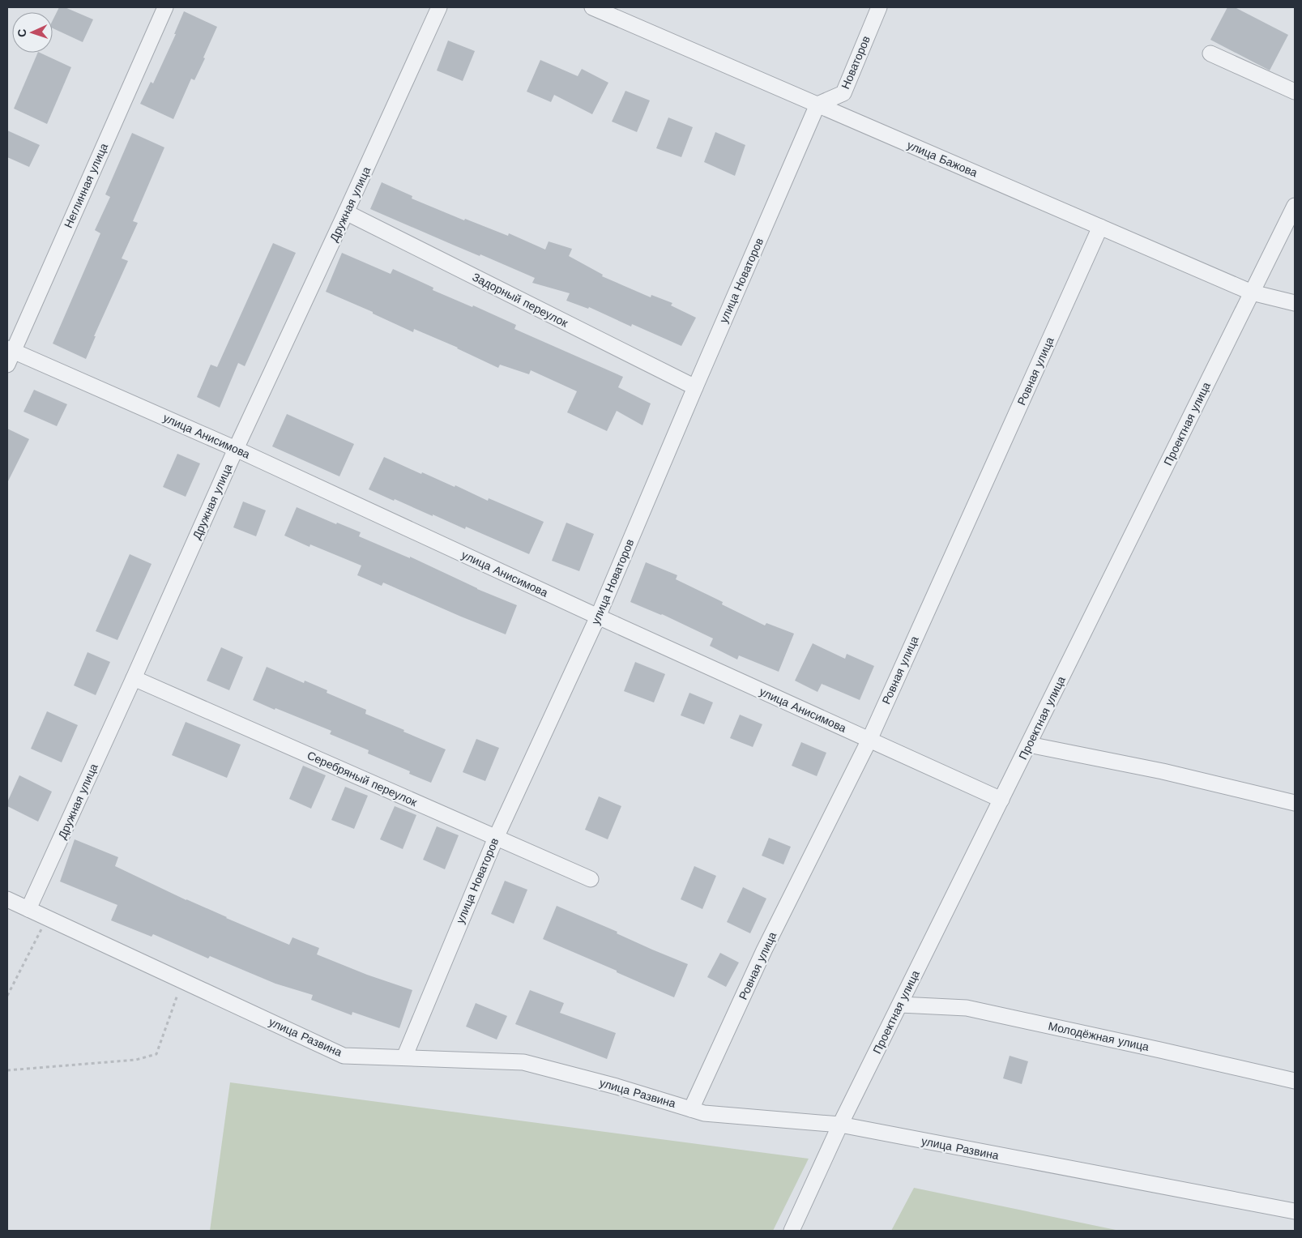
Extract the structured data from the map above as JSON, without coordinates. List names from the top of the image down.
{
  "streets": {
    "street": [
      "Новаторов",
      "улица Бажова",
      "Неглинная улица",
      "Дружная улица",
      "улица Новаторов",
      "Задорный переулок",
      "Ровная улица",
      "Проектная улица",
      "улица Анисимова",
      "Серебряный переулок",
      "Молодёжная улица",
      "улица Развина"
    ]
  },
  "crossings": [
    ["Новаторов", "улица Бажова"],
    ["Новаторов", "улица Новаторов"],
    ["улица Бажова", "улица Новаторов"],
    ["улица Бажова", "Ровная улица"],
    ["улица Бажова", "Проектная улица"],
    ["Неглинная улица", "улица Анисимова"],
    ["Дружная улица", "Задорный переулок"],
    ["Дружная улица", "улица Анисимова"],
    ["Дружная улица", "Серебряный переулок"],
    ["Дружная улица", "улица Развина"],
    ["улица Новаторов", "Задорный переулок"],
    ["улица Новаторов", "улица Анисимова"],
    ["улица Новаторов", "Серебряный переулок"],
    ["улица Новаторов", "улица Развина"],
    ["Ровная улица", "улица Анисимова"],
    ["Ровная улица", "улица Развина"],
    ["Проектная улица", "улица Анисимова"],
    ["Проектная улица", "Молодёжная улица"],
    ["Проектная улица", "улица Развина"]
  ],
  "north": "left"
}
